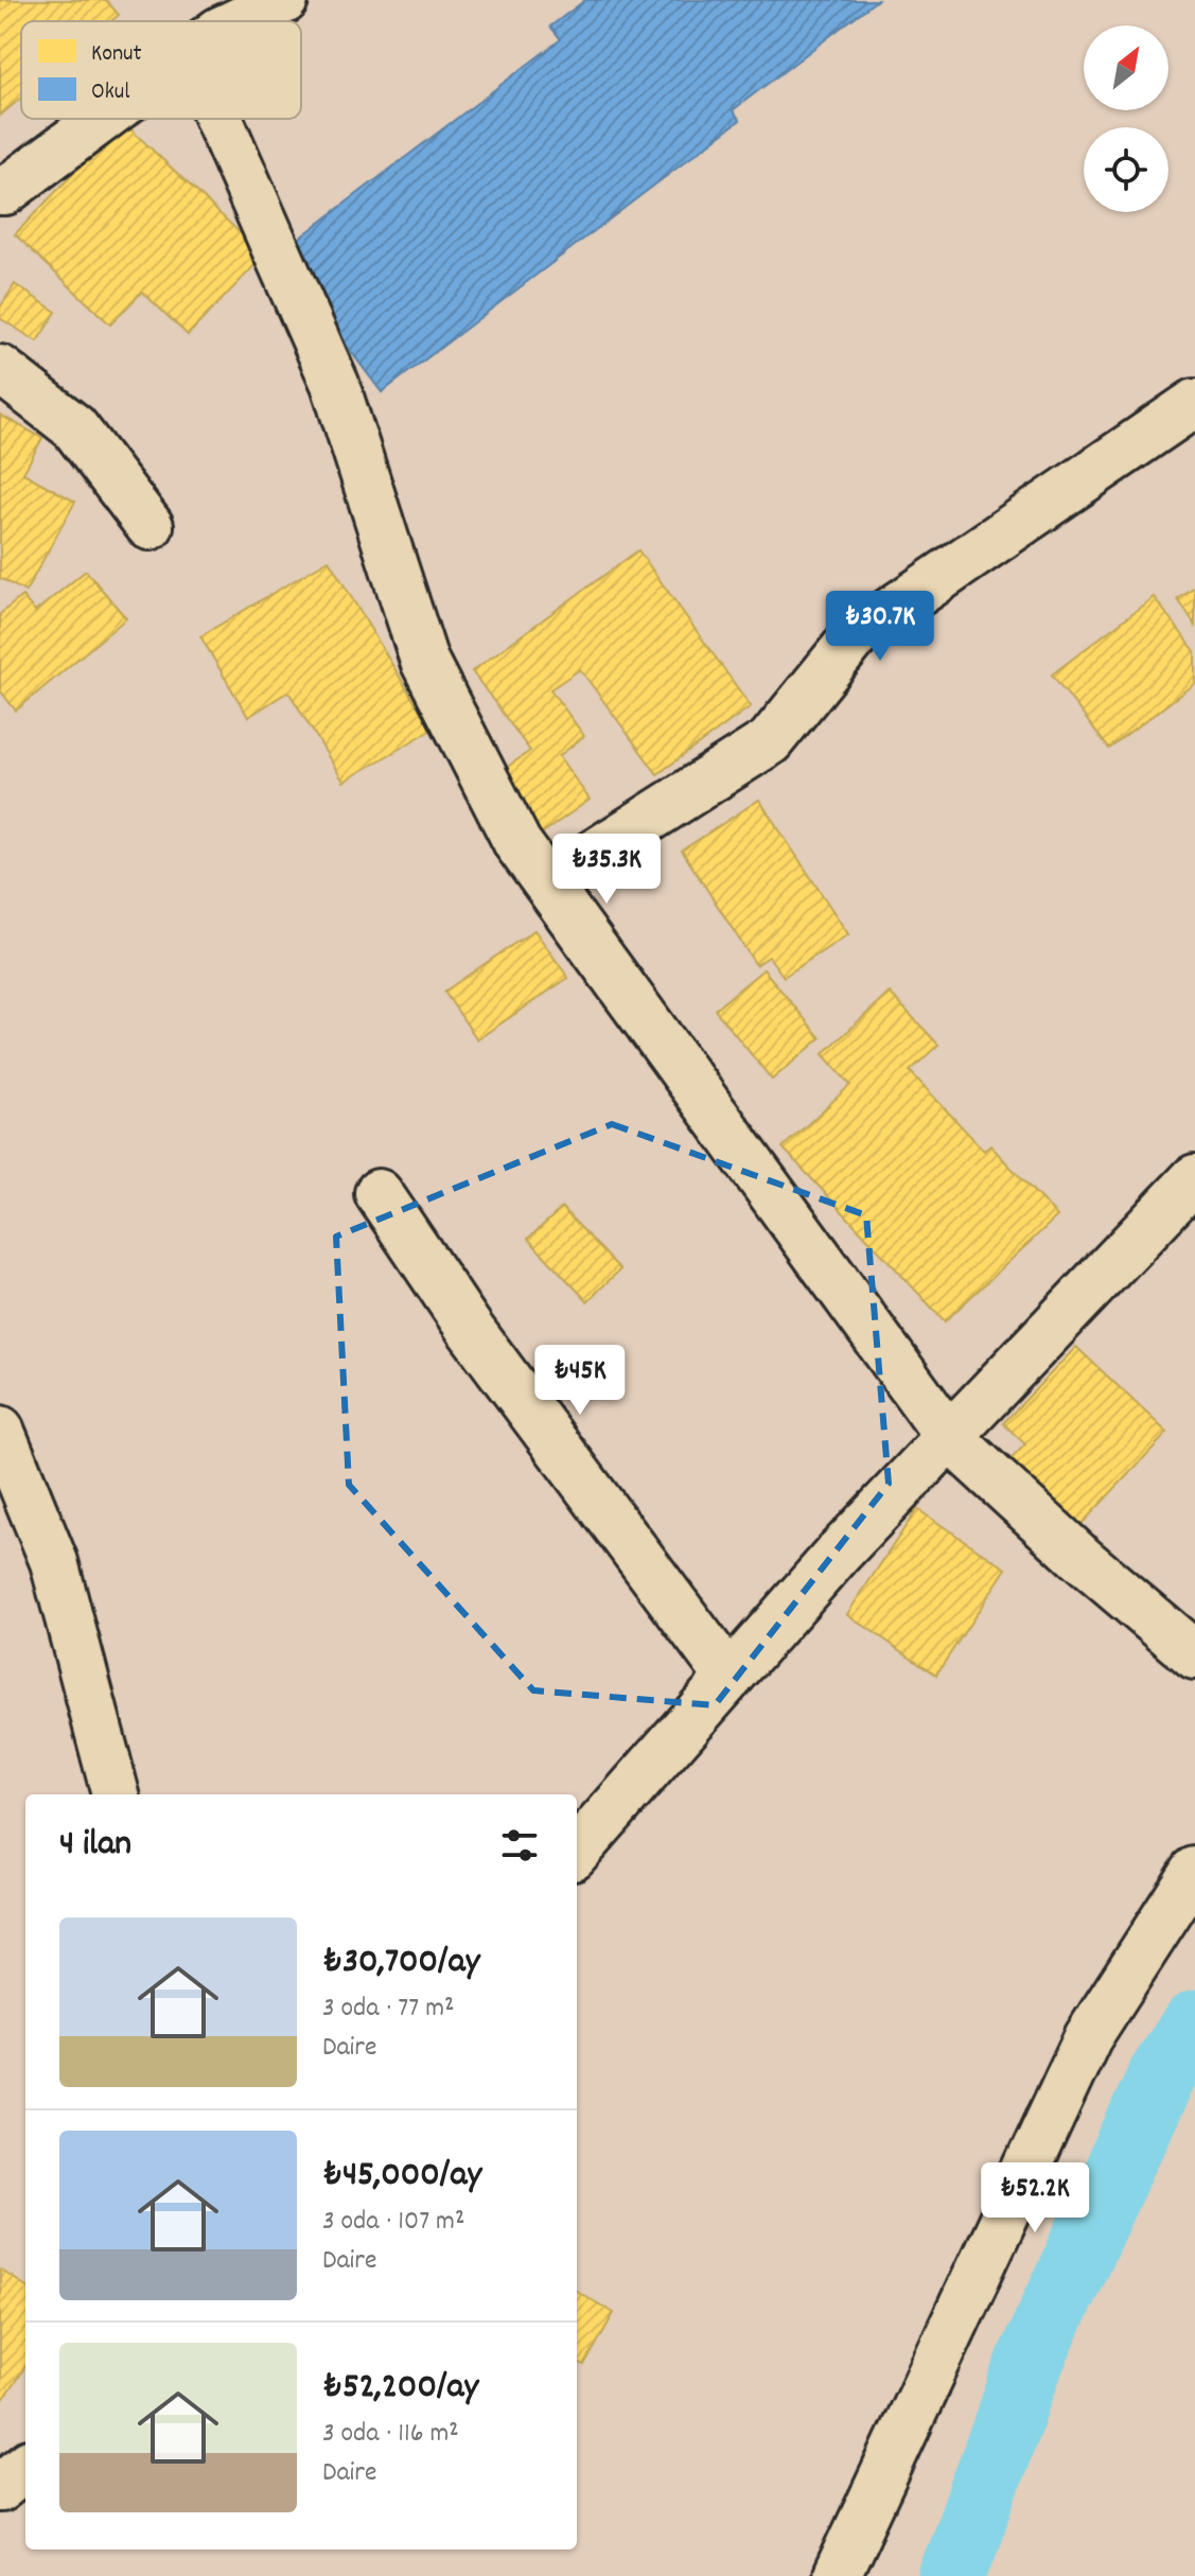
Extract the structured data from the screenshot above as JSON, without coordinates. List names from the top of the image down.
{
  "legend": ["Konut", "Okul"],
  "north": "top right",
  "page": {
    "price": [
      "₺30.7K",
      "₺35.3K",
      "₺45K",
      "₺52.2K"
    ],
    "heading": "4 ilan",
    "list": [
      {
        "name": "₺30,700/ay",
        "note": "3 oda · 77 m² · Daire"
      },
      {
        "name": "₺45,000/ay",
        "note": "3 oda · 107 m² · Daire"
      },
      {
        "name": "₺52,200/ay",
        "note": "3 oda · 116 m² · Daire"
      }
    ]
  }
}
